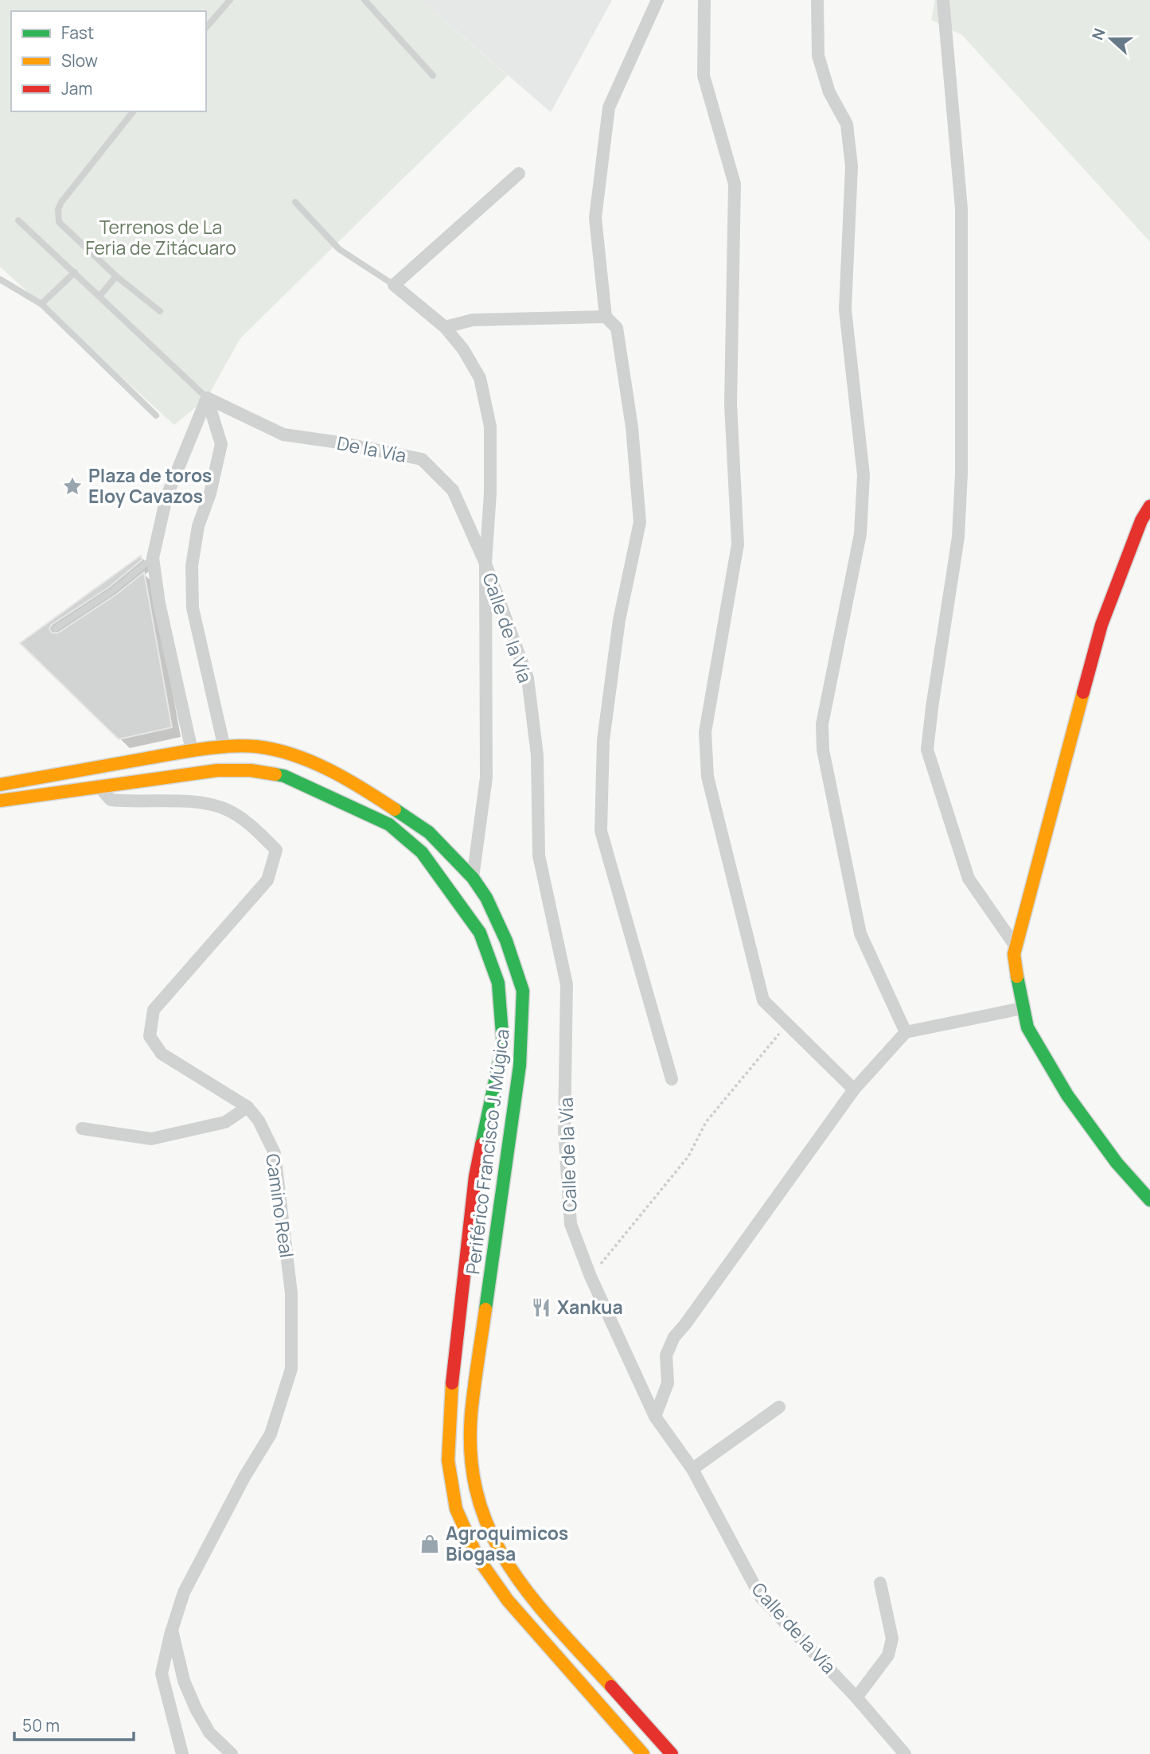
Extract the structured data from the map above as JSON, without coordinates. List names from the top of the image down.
{
  "streets": {
    "main road": ["Periférico Francisco J. Múgica"],
    "street": ["De la Vía", "Calle de la Vía", "Camino Real"]
  },
  "crossings": [
    ["De la Vía", "Calle de la Vía"],
    ["Periférico Francisco J. Múgica", "Camino Real"]
  ],
  "parks": ["Terrenos de La Feria de Zitácuaro"],
  "places": {
    "place": ["Plaza de toros Eloy Cavazos"],
    "restaurant": ["Xankua"],
    "shop": ["Agroquimicos Biogasa"]
  },
  "legend": ["Fast", "Slow", "Jam"],
  "scale_bar": "50 m",
  "north": "left"
}
